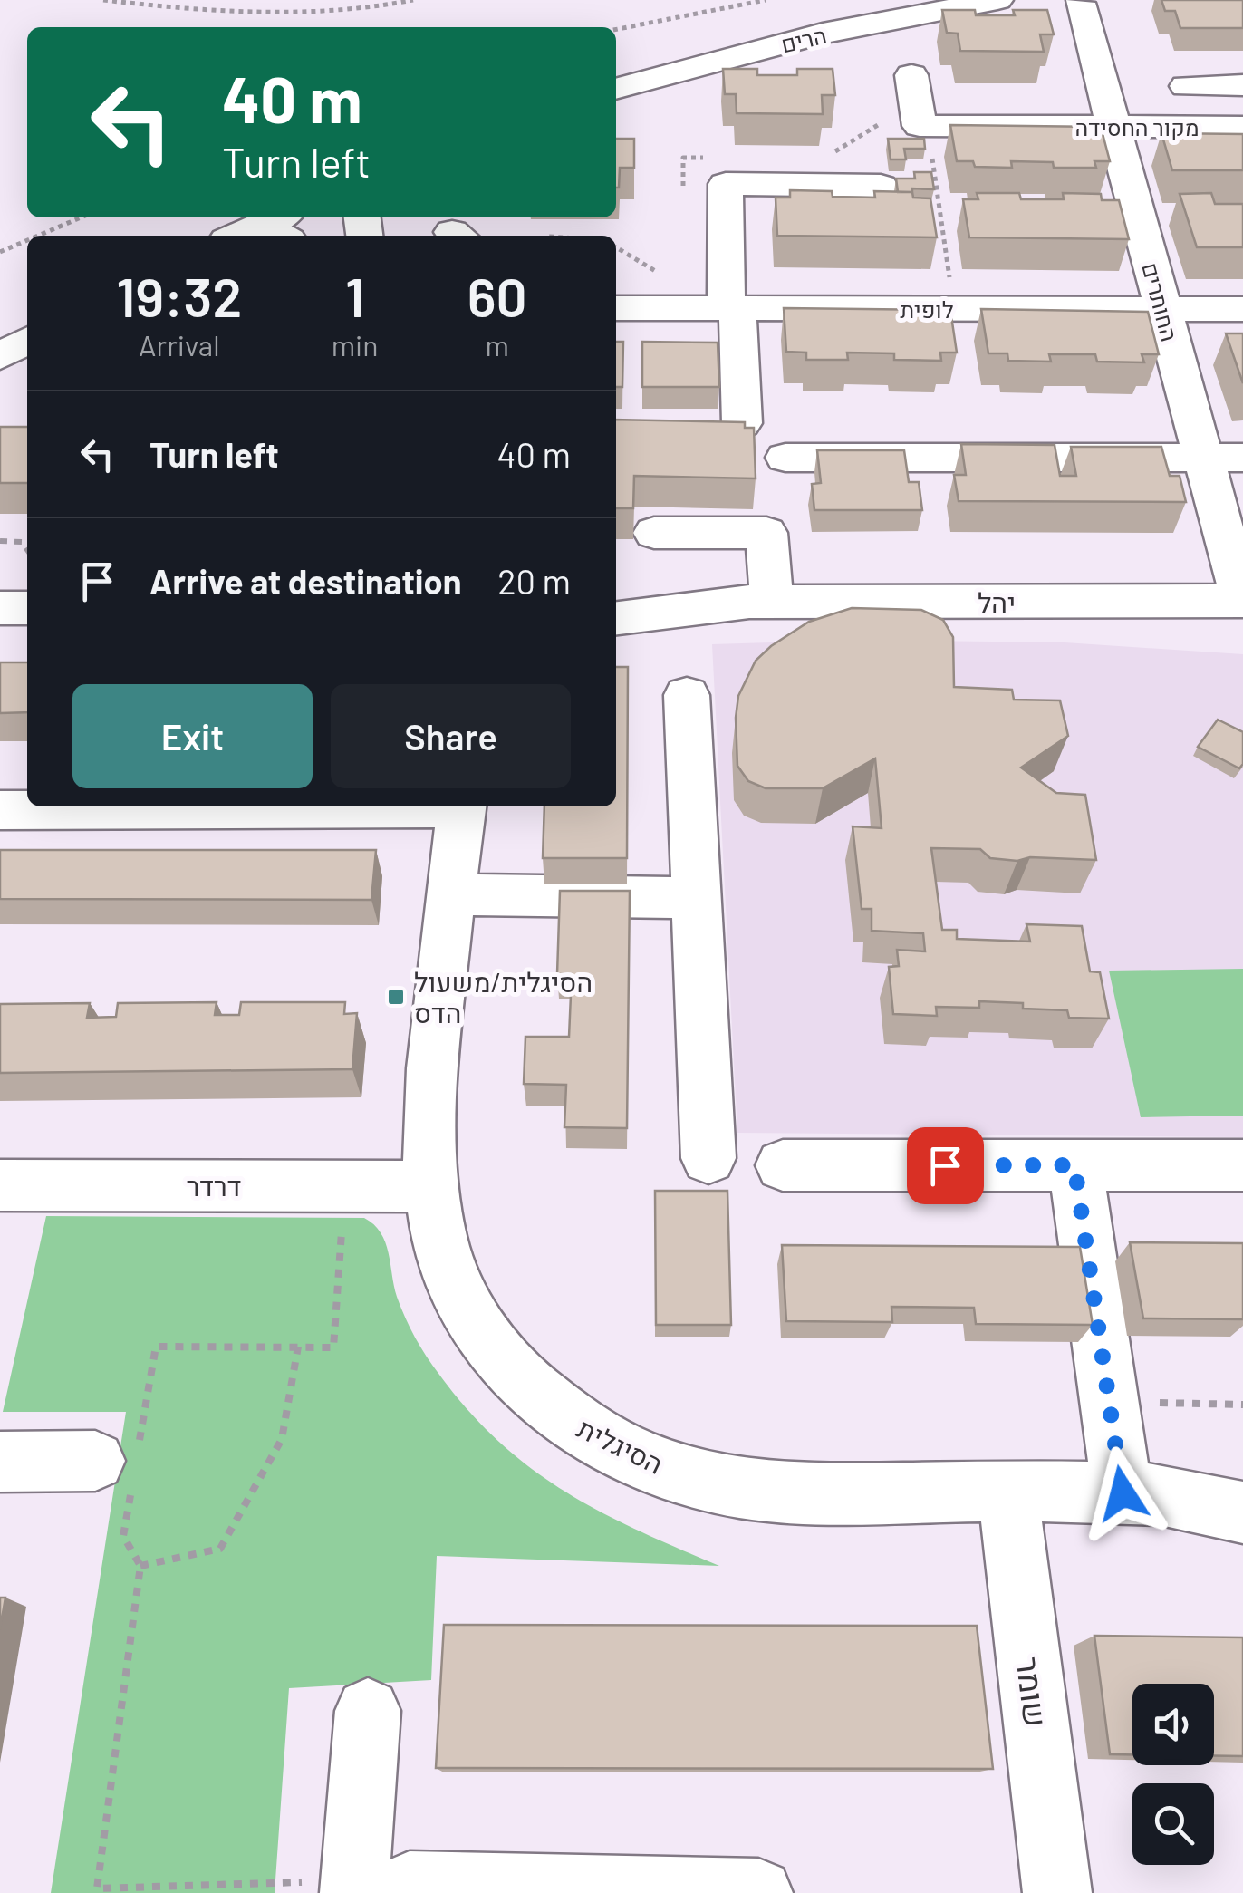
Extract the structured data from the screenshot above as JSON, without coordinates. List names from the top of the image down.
{
  "streets": {
    "street": [
      "הרים",
      "מקור החסידה",
      "החותרים",
      "לופית",
      "יהל",
      "דרדר",
      "הסיגלית",
      "שומר"
    ]
  },
  "crossings": [
    ["מקור החסידה", "החותרים"],
    ["החותרים", "לופית"],
    ["החותרים", "יהל"],
    ["דרדר", "הסיגלית"],
    ["הסיגלית", "שומר"]
  ],
  "places": {
    "transit": ["הסיגלית/משעול הדס"]
  },
  "page": {
    "turn": ["40 m", "Turn left"],
    "eta": [
      "19:32",
      "Arrival",
      "1",
      "min",
      "60",
      "m"
    ],
    "list": [
      {
        "name": "Turn left",
        "value": "40 m"
      },
      {
        "name": "Arrive at destination",
        "value": "20 m"
      }
    ],
    "buttons": ["Exit", "Share"]
  }
}
